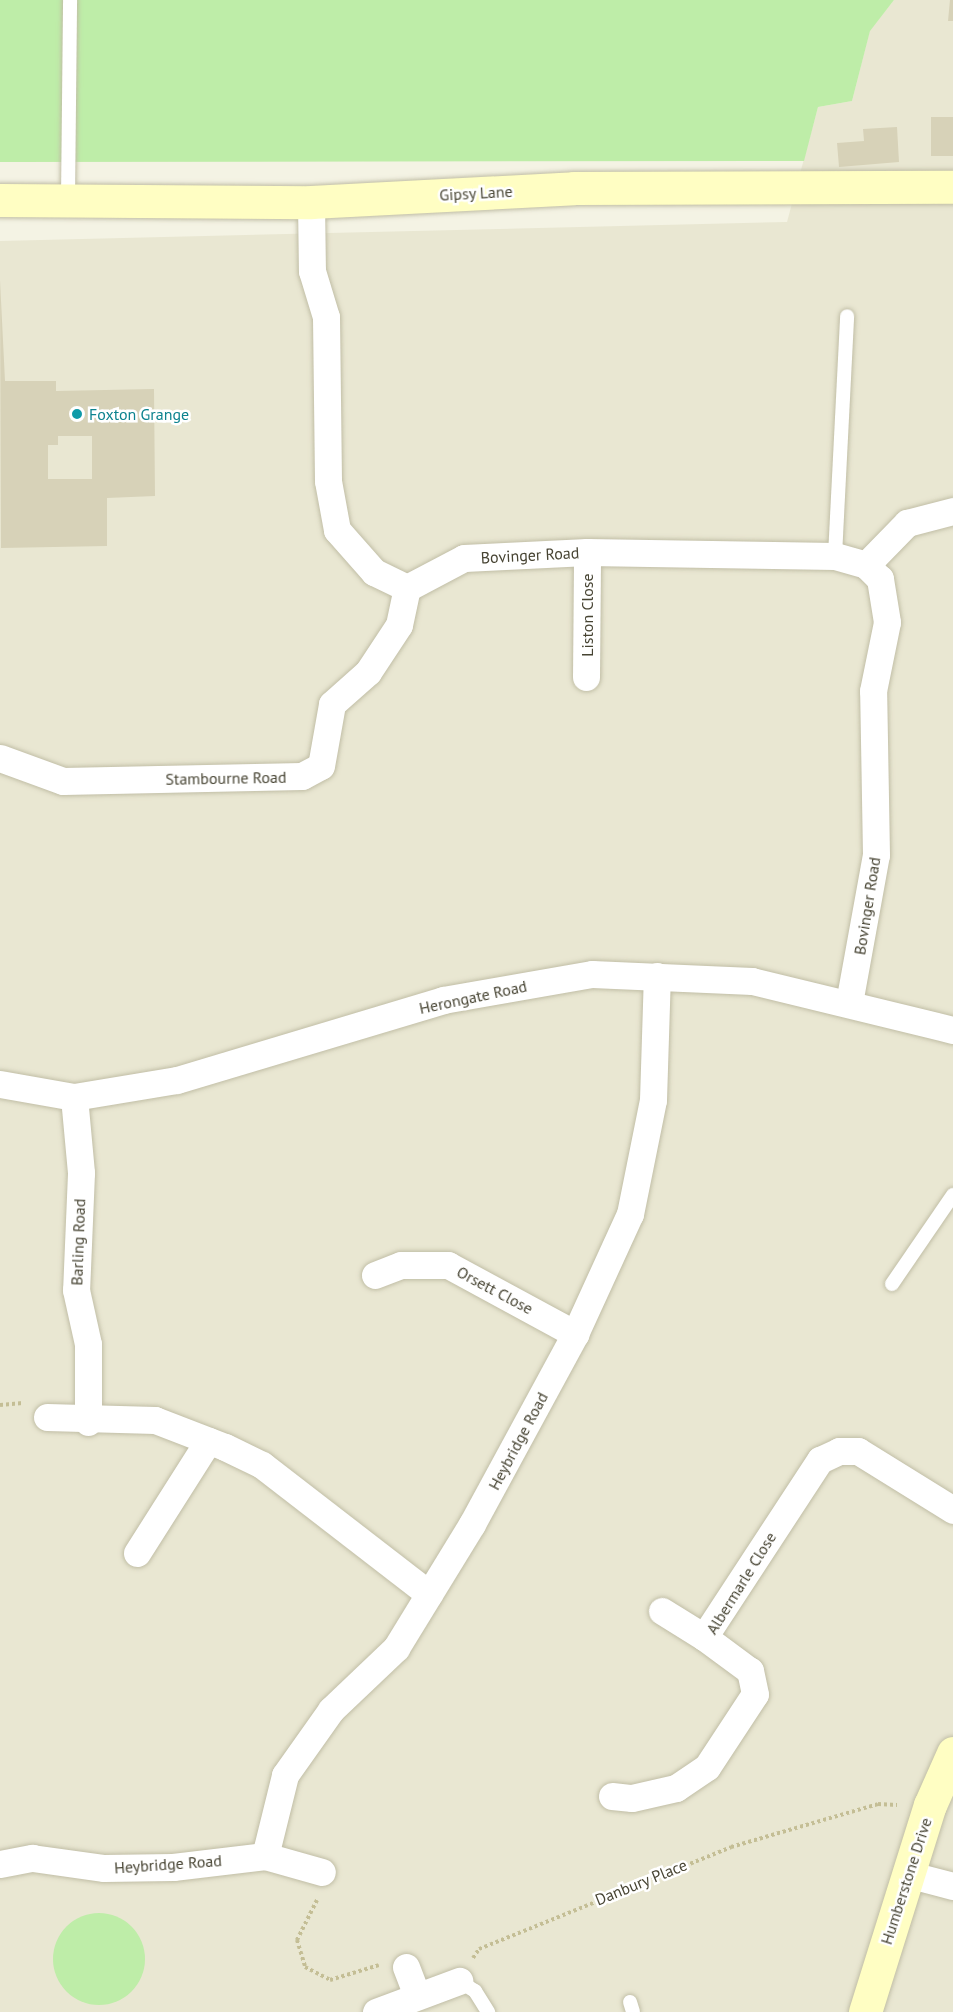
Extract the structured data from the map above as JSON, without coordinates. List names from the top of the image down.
{
  "streets": {
    "street": [
      "Gipsy Lane",
      "Bovinger Road",
      "Liston Close",
      "Stambourne Road",
      "Herongate Road",
      "Barling Road",
      "Orsett Close",
      "Heybridge Road",
      "Albermarle Close",
      "Humberstone Drive"
    ],
    "path": ["Danbury Place"]
  },
  "crossings": [
    ["Bovinger Road", "Liston Close"],
    ["Bovinger Road", "Stambourne Road"],
    ["Bovinger Road", "Herongate Road"],
    ["Herongate Road", "Barling Road"],
    ["Herongate Road", "Heybridge Road"],
    ["Orsett Close", "Heybridge Road"],
    ["Humberstone Drive", "Danbury Place"]
  ],
  "places": ["Foxton Grange"]
}
